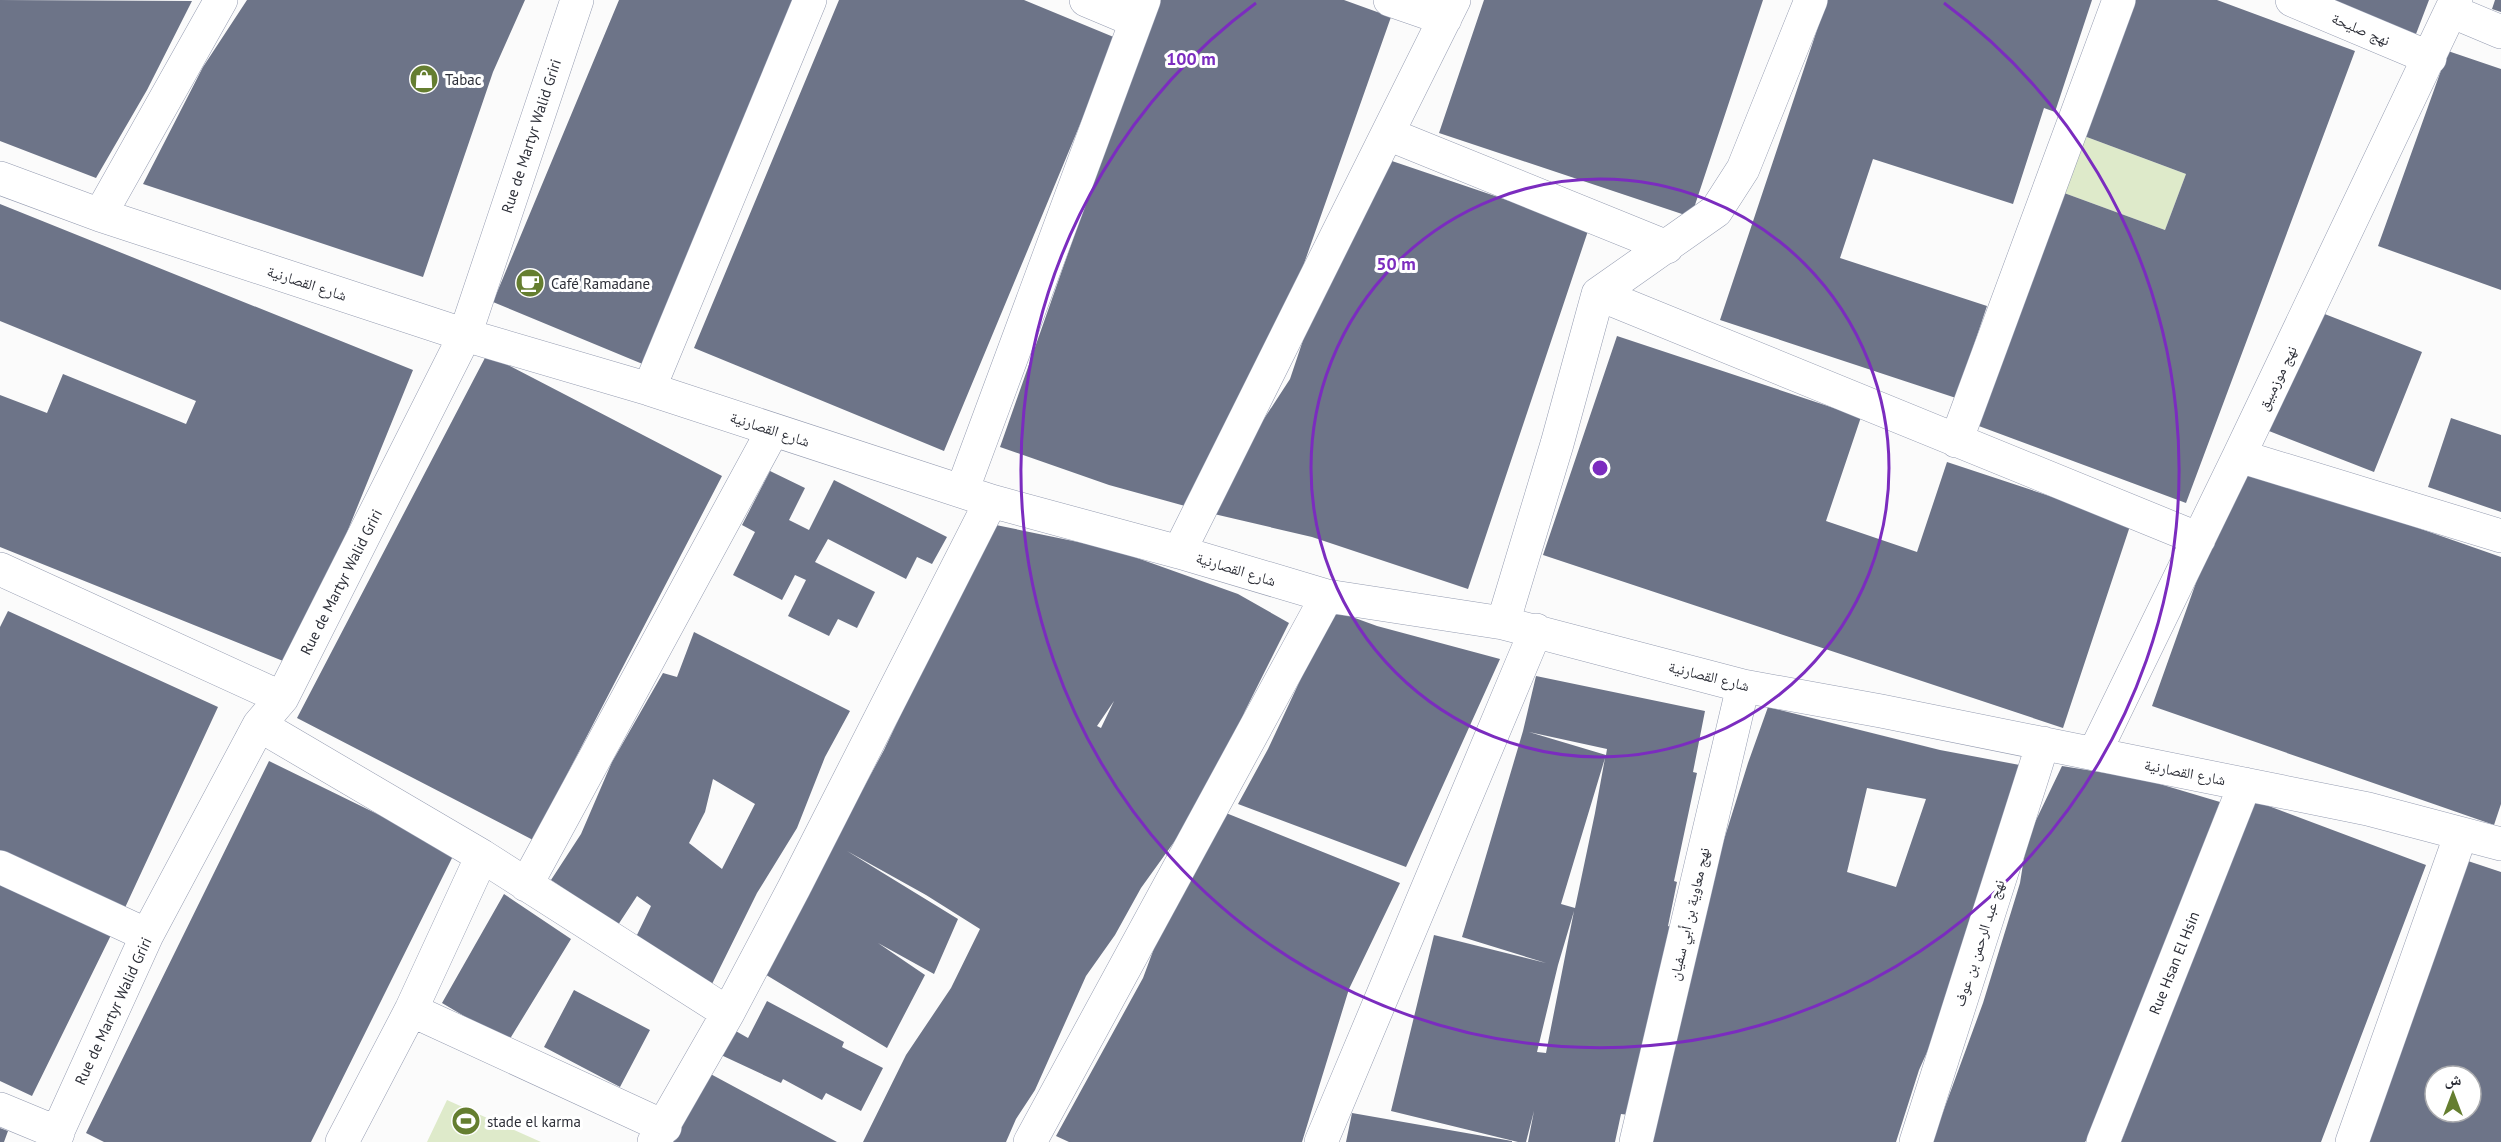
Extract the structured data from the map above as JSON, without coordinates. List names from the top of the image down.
{
  "streets": {
    "street": [
      "نهج صليحة",
      "Rue de Martyr Walid Griri",
      "شارع القصارنية",
      "نهج موزمبيق",
      "نهج معاوية بن أبي سفيان",
      "نهج عبد الرحمن بن عوف",
      "Rue Hsan El Hsin"
    ]
  },
  "crossings": [
    ["نهج صليحة", "نهج موزمبيق"],
    ["Rue de Martyr Walid Griri", "شارع القصارنية"],
    ["شارع القصارنية", "نهج موزمبيق"],
    ["شارع القصارنية", "نهج معاوية بن أبي سفيان"],
    ["شارع القصارنية", "نهج عبد الرحمن بن عوف"],
    ["شارع القصارنية", "Rue Hsan El Hsin"]
  ],
  "places": {
    "shop": ["Tabac"],
    "cafe": ["Café Ramadane"],
    "sports": ["stade el karma"]
  },
  "north": "top",
  "rings": ["100 m", "50 m"]
}
